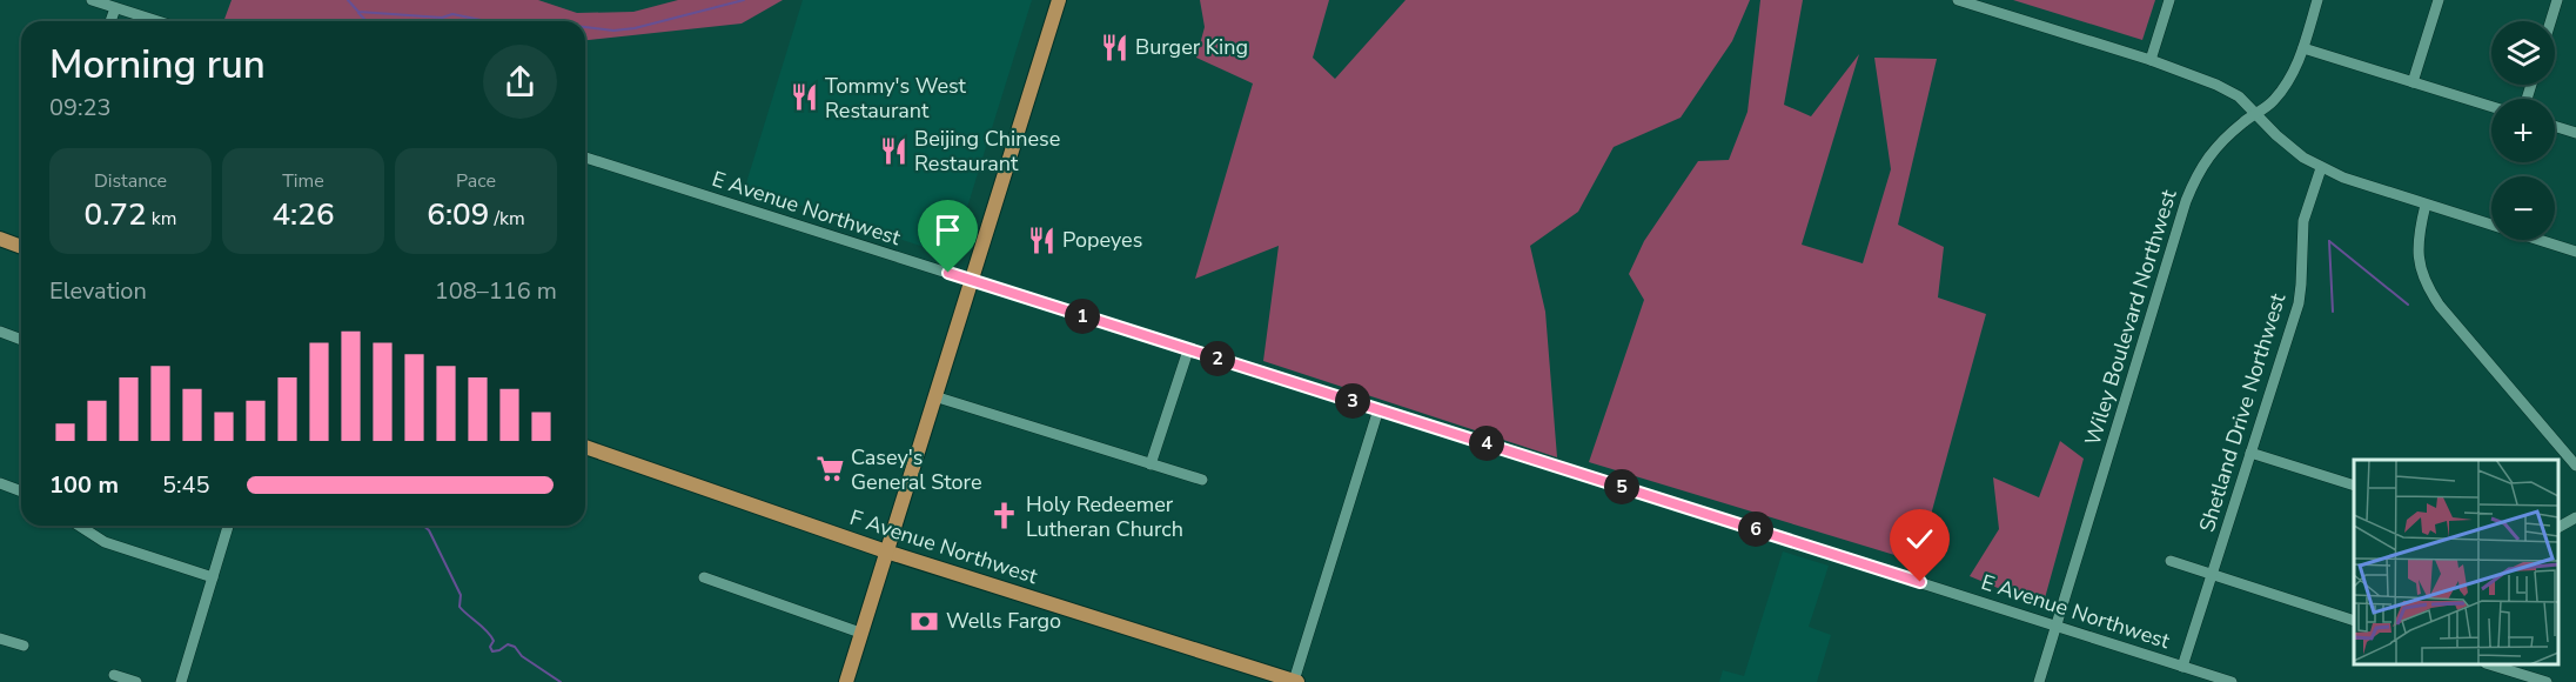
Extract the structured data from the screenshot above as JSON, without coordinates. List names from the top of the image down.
{
  "streets": {
    "main road": ["F Avenue Northwest"],
    "street": ["E Avenue Northwest", "Wiley Boulevard Northwest", "Shetland Drive Northwest"]
  },
  "crossings": [
    ["E Avenue Northwest", "Wiley Boulevard Northwest"],
    ["E Avenue Northwest", "Shetland Drive Northwest"]
  ],
  "places": {
    "restaurant": [
      "Burger King",
      "Tommy's West Restaurant",
      "Beijing Chinese Restaurant",
      "Popeyes"
    ],
    "supermarket": ["Casey's General Store"],
    "church": ["Holy Redeemer Lutheran Church"],
    "bank": ["Wells Fargo"]
  },
  "page": {
    "map_buttons": ["+", "−"],
    "heading": ["Morning run", "09:23"],
    "stats": [
      ["Distance", "0.72 km"],
      ["Time", "4:26"],
      ["Pace", "6:09 /km"]
    ],
    "chart": ["Elevation", "108–116 m"],
    "pins": [
      "1",
      "2",
      "3",
      "4",
      "5",
      "6"
    ],
    "list": [
      {
        "name": "100 m",
        "note": "5:45"
      }
    ]
  }
}
